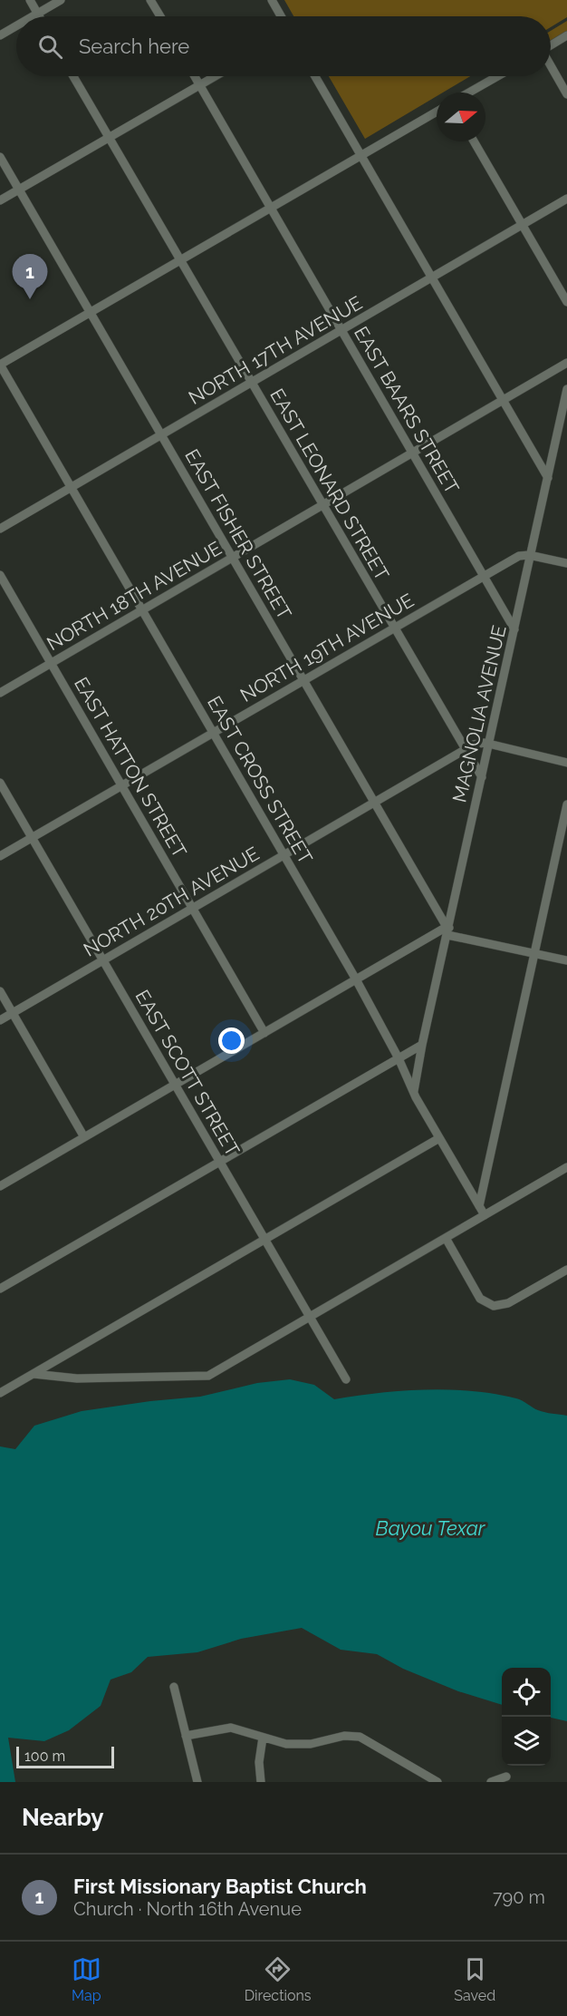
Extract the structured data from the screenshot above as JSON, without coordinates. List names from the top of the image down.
{
  "streets": {
    "street": [
      "NORTH 17TH AVENUE",
      "EAST BAARS STREET",
      "EAST LEONARD STREET",
      "EAST FISHER STREET",
      "NORTH 18TH AVENUE",
      "NORTH 19TH AVENUE",
      "MAGNOLIA AVENUE",
      "EAST HATTON STREET",
      "EAST CROSS STREET",
      "NORTH 20TH AVENUE",
      "EAST SCOTT STREET"
    ]
  },
  "crossings": [
    ["NORTH 17TH AVENUE", "EAST BAARS STREET"],
    ["NORTH 17TH AVENUE", "EAST LEONARD STREET"],
    ["NORTH 17TH AVENUE", "EAST FISHER STREET"],
    ["NORTH 17TH AVENUE", "EAST CROSS STREET"],
    ["EAST BAARS STREET", "NORTH 18TH AVENUE"],
    ["EAST BAARS STREET", "NORTH 19TH AVENUE"],
    ["EAST BAARS STREET", "MAGNOLIA AVENUE"],
    ["EAST LEONARD STREET", "NORTH 18TH AVENUE"],
    ["EAST LEONARD STREET", "NORTH 19TH AVENUE"],
    ["EAST LEONARD STREET", "MAGNOLIA AVENUE"],
    ["EAST LEONARD STREET", "NORTH 20TH AVENUE"],
    ["EAST FISHER STREET", "NORTH 18TH AVENUE"],
    ["EAST FISHER STREET", "NORTH 19TH AVENUE"],
    ["EAST FISHER STREET", "MAGNOLIA AVENUE"],
    ["EAST FISHER STREET", "NORTH 20TH AVENUE"],
    ["NORTH 18TH AVENUE", "EAST HATTON STREET"],
    ["NORTH 18TH AVENUE", "EAST CROSS STREET"],
    ["NORTH 19TH AVENUE", "MAGNOLIA AVENUE"],
    ["NORTH 19TH AVENUE", "EAST HATTON STREET"],
    ["NORTH 19TH AVENUE", "EAST CROSS STREET"],
    ["NORTH 19TH AVENUE", "EAST SCOTT STREET"],
    ["MAGNOLIA AVENUE", "EAST CROSS STREET"],
    ["MAGNOLIA AVENUE", "NORTH 20TH AVENUE"],
    ["EAST HATTON STREET", "NORTH 20TH AVENUE"],
    ["EAST CROSS STREET", "NORTH 20TH AVENUE"],
    ["NORTH 20TH AVENUE", "EAST SCOTT STREET"]
  ],
  "water": ["Bayou Texar"],
  "scale_bar": "100 m",
  "north": "right",
  "page": {
    "search": "Search here",
    "pins": "1",
    "scale": "100 m",
    "heading": "Nearby",
    "list": [
      {
        "mark": "1",
        "name": "First Missionary Baptist Church",
        "note": "Church · North 16th Avenue",
        "value": "790 m"
      }
    ],
    "nav": ["Map", "Directions", "Saved"]
  }
}
